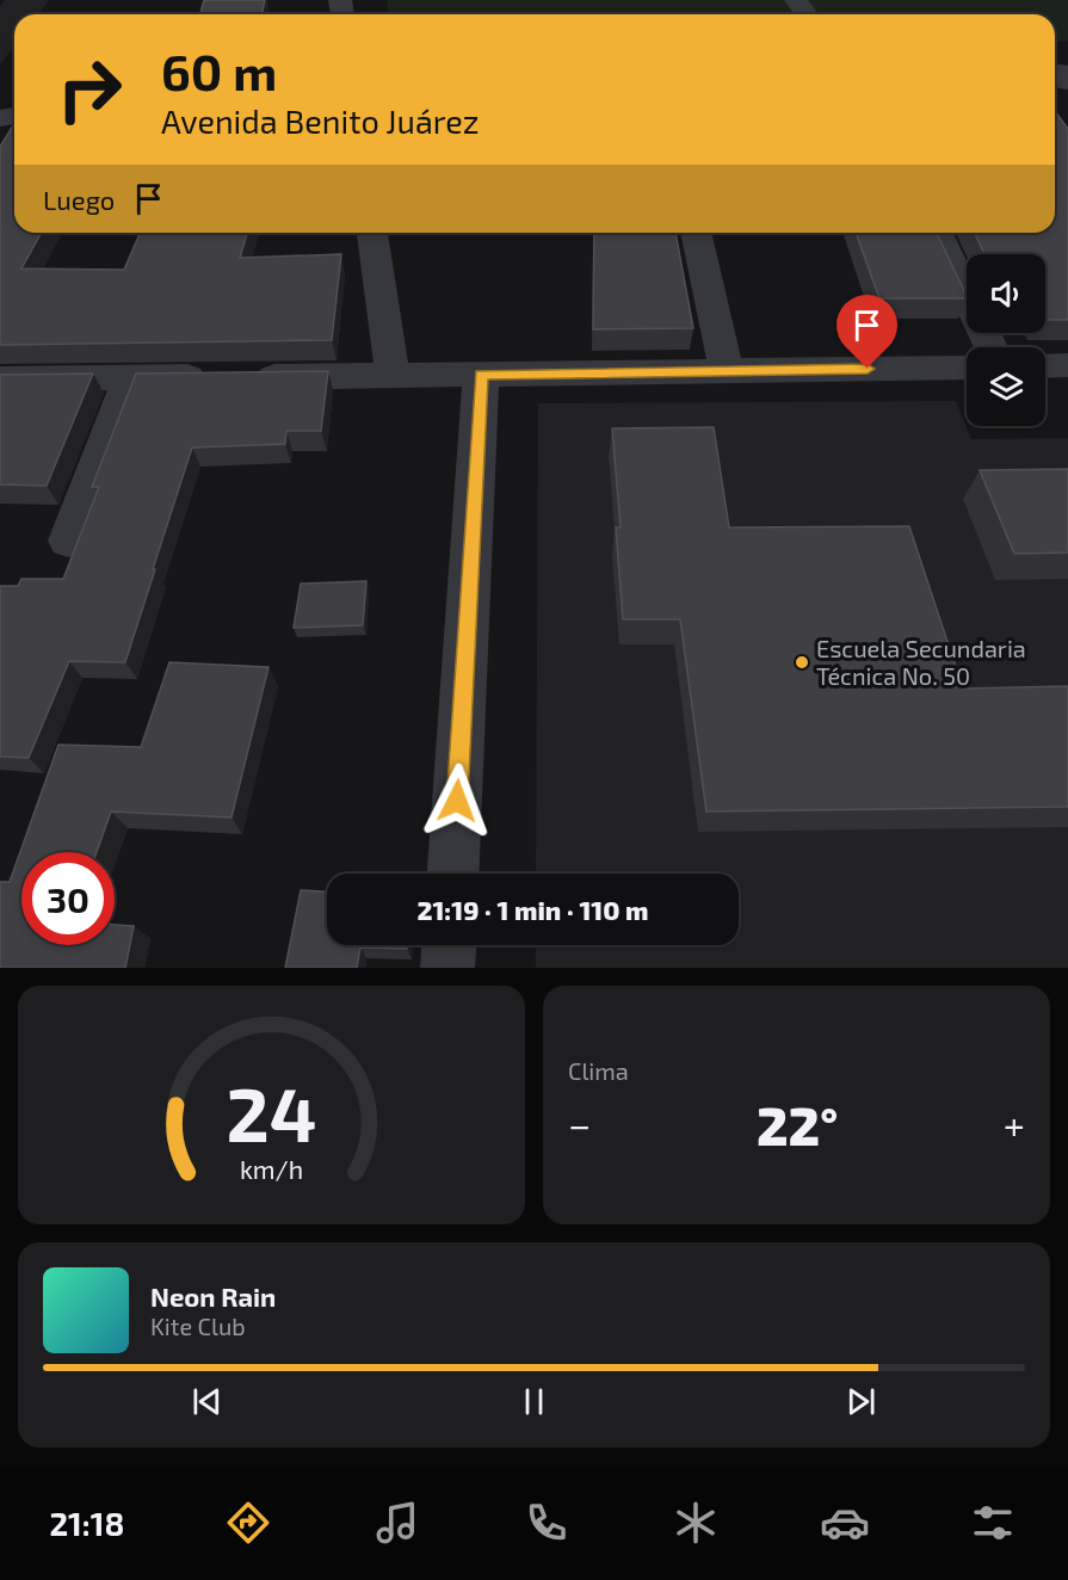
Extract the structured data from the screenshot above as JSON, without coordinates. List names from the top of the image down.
{
  "places": ["Escuela Secundaria Técnica No. 50"],
  "page": {
    "turn": ["60 m", "Avenida Benito Juárez"],
    "then": "Luego",
    "limit": "30",
    "trip": "21:19 · 1 min · 110 m",
    "tile": "Clima",
    "heat": ["−", "22°", "+"],
    "song": ["Neon Rain", "Kite Club"],
    "tabs": "21:18",
    "gauge": ["24", "km/h"]
  }
}
